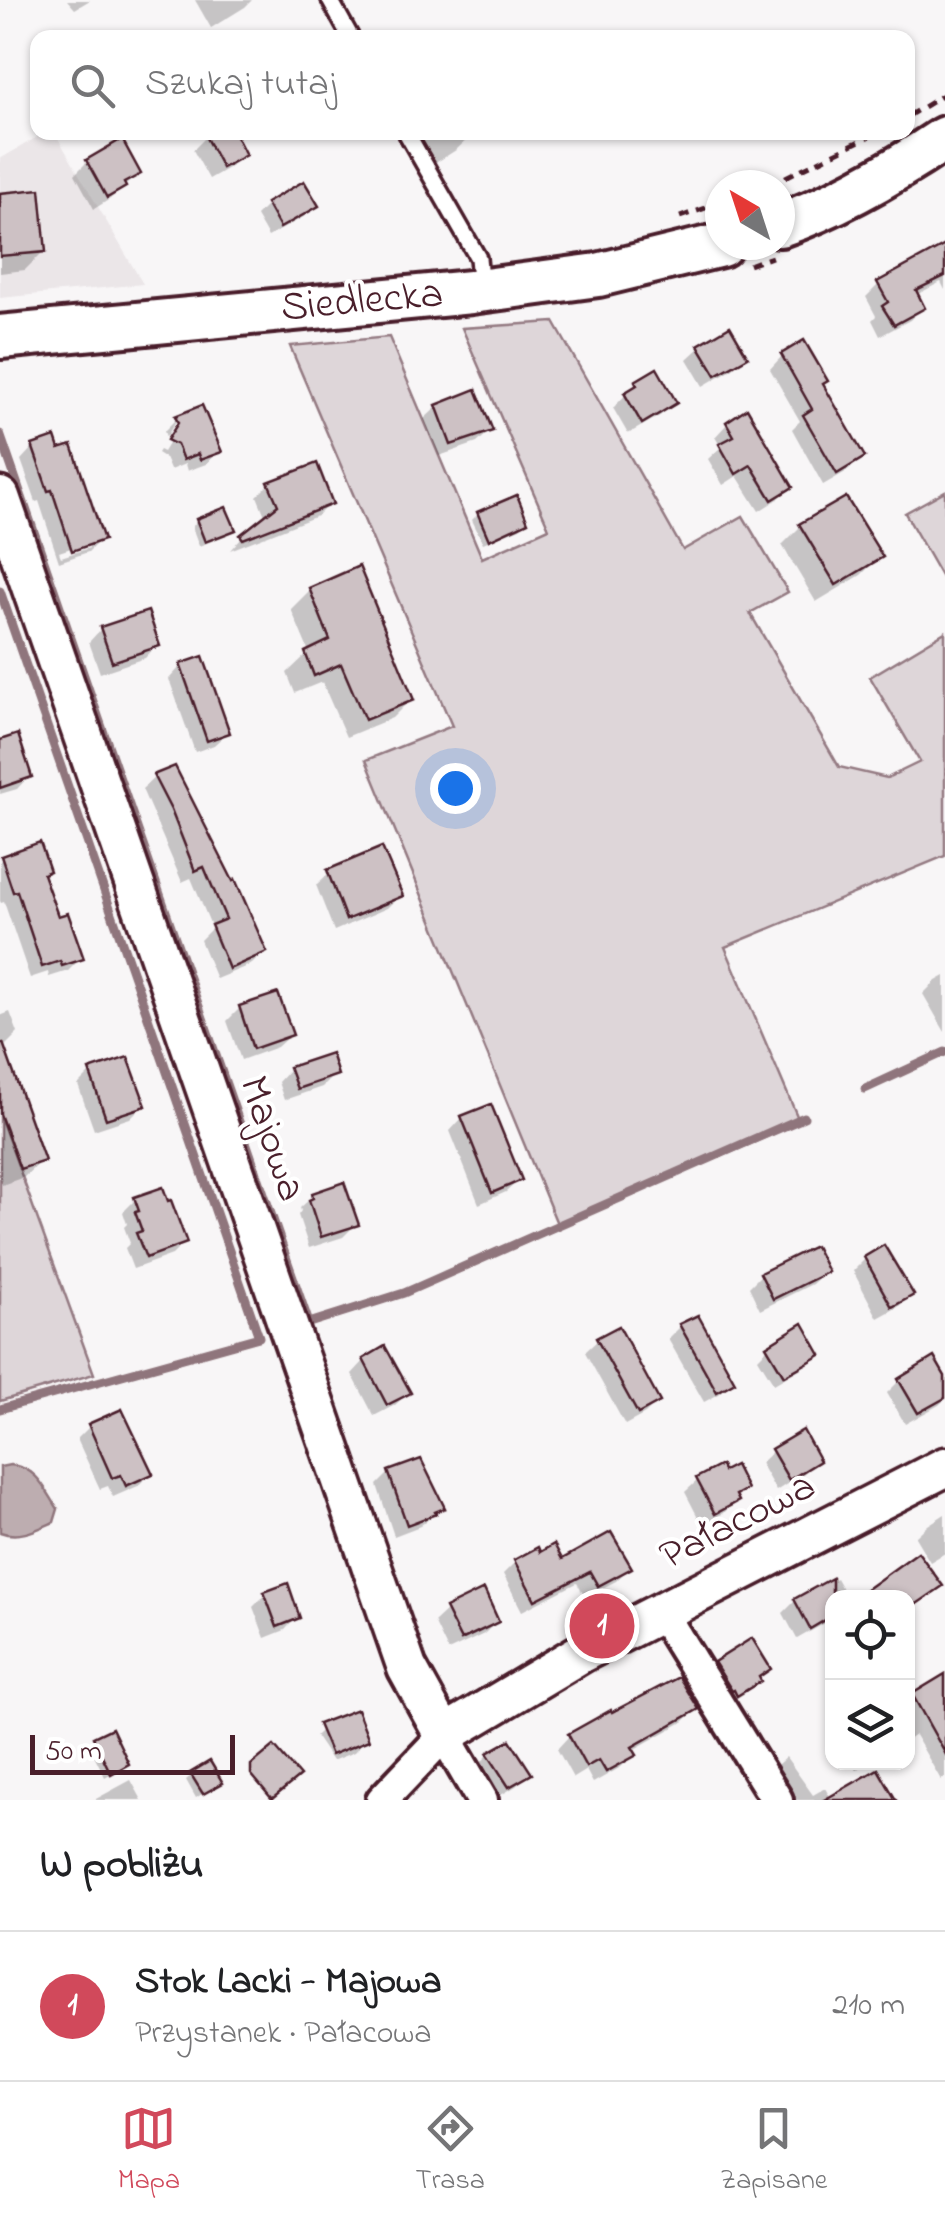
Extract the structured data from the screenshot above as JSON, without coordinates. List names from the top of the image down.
{
  "streets": {
    "main road": ["Siedlecka"],
    "street": ["Majowa", "Pałacowa"]
  },
  "crossings": [
    ["Majowa", "Pałacowa"]
  ],
  "scale_bar": "50 m",
  "north": "top left",
  "page": {
    "search": "Szukaj tutaj",
    "pins": "1",
    "scale": "50 m",
    "heading": "W pobliżu",
    "list": [
      {
        "mark": "1",
        "name": "Stok Lacki - Majowa",
        "note": "Przystanek · Pałacowa",
        "value": "210 m"
      }
    ],
    "nav": ["Mapa", "Trasa", "Zapisane"]
  }
}
